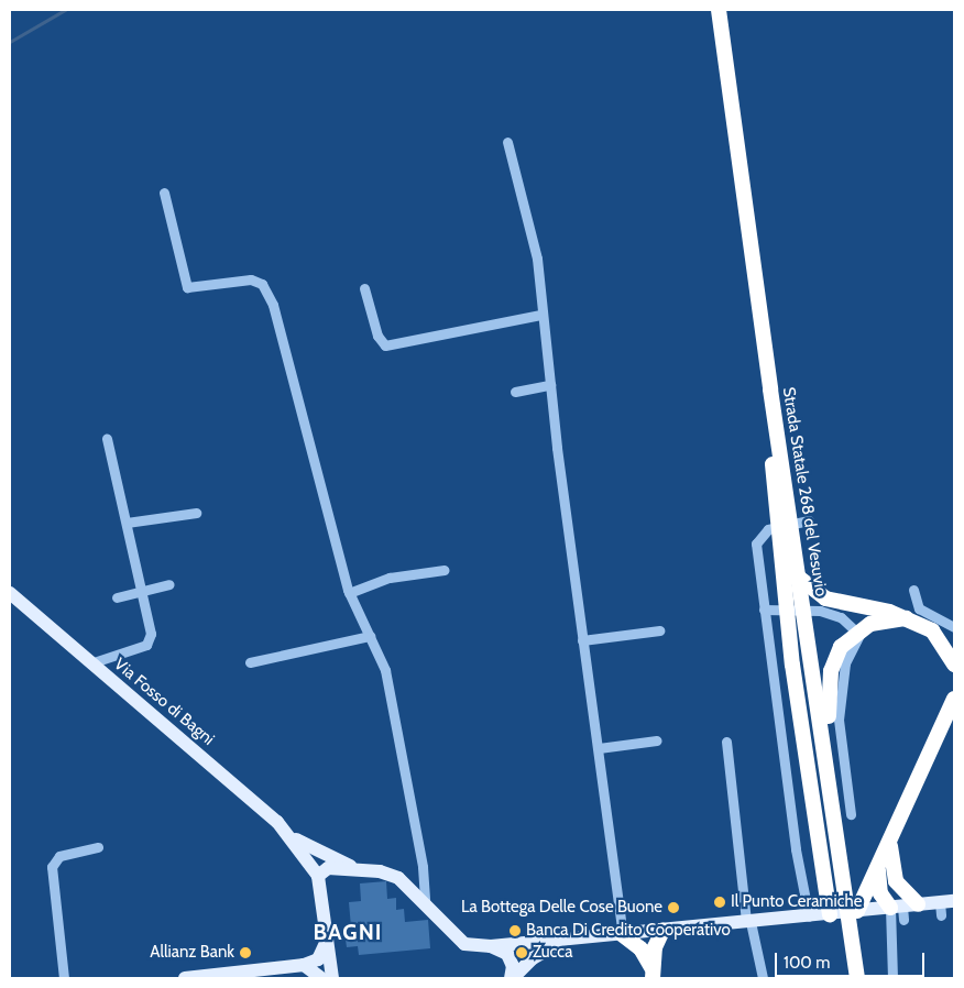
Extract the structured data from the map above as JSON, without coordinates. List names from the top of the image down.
{
  "streets": {
    "highway": ["Strada Statale 268 del Vesuvio"],
    "main road": ["Via Fosso di Bagni"]
  },
  "districts": ["BAGNI"],
  "places": [
    "Il Punto Ceramiche",
    "La Bottega Delle Cose Buone",
    "Banca Di Credito Cooperativo",
    "Allianz Bank",
    "Zucca"
  ],
  "scale_bar": "100 m"
}
